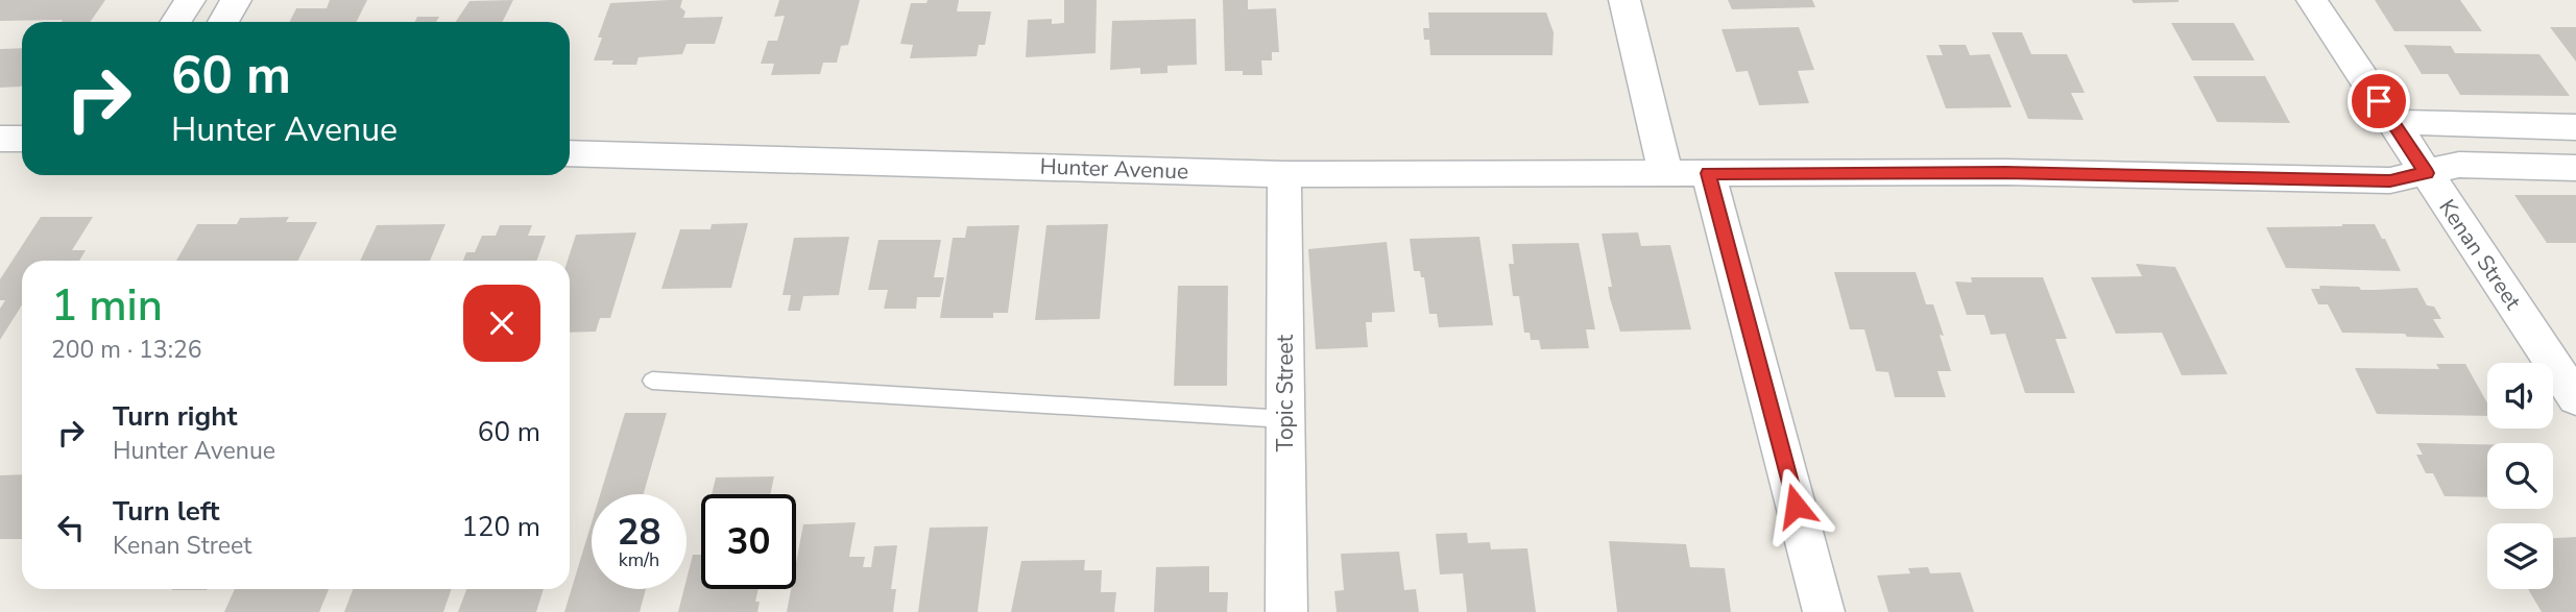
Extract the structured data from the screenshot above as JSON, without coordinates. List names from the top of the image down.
{
  "streets": {
    "street": ["Hunter Avenue", "Kenan Street", "Topic Street"]
  },
  "crossings": [
    ["Hunter Avenue", "Topic Street"]
  ],
  "page": {
    "turn": ["60 m", "Hunter Avenue"],
    "heading": ["1 min", "200 m · 13:26"],
    "list": [
      {
        "name": "Turn right",
        "note": "Hunter Avenue",
        "value": "60 m"
      },
      {
        "name": "Turn left",
        "note": "Kenan Street",
        "value": "120 m"
      }
    ],
    "speed": "28 km/h",
    "limit": "30"
  }
}
